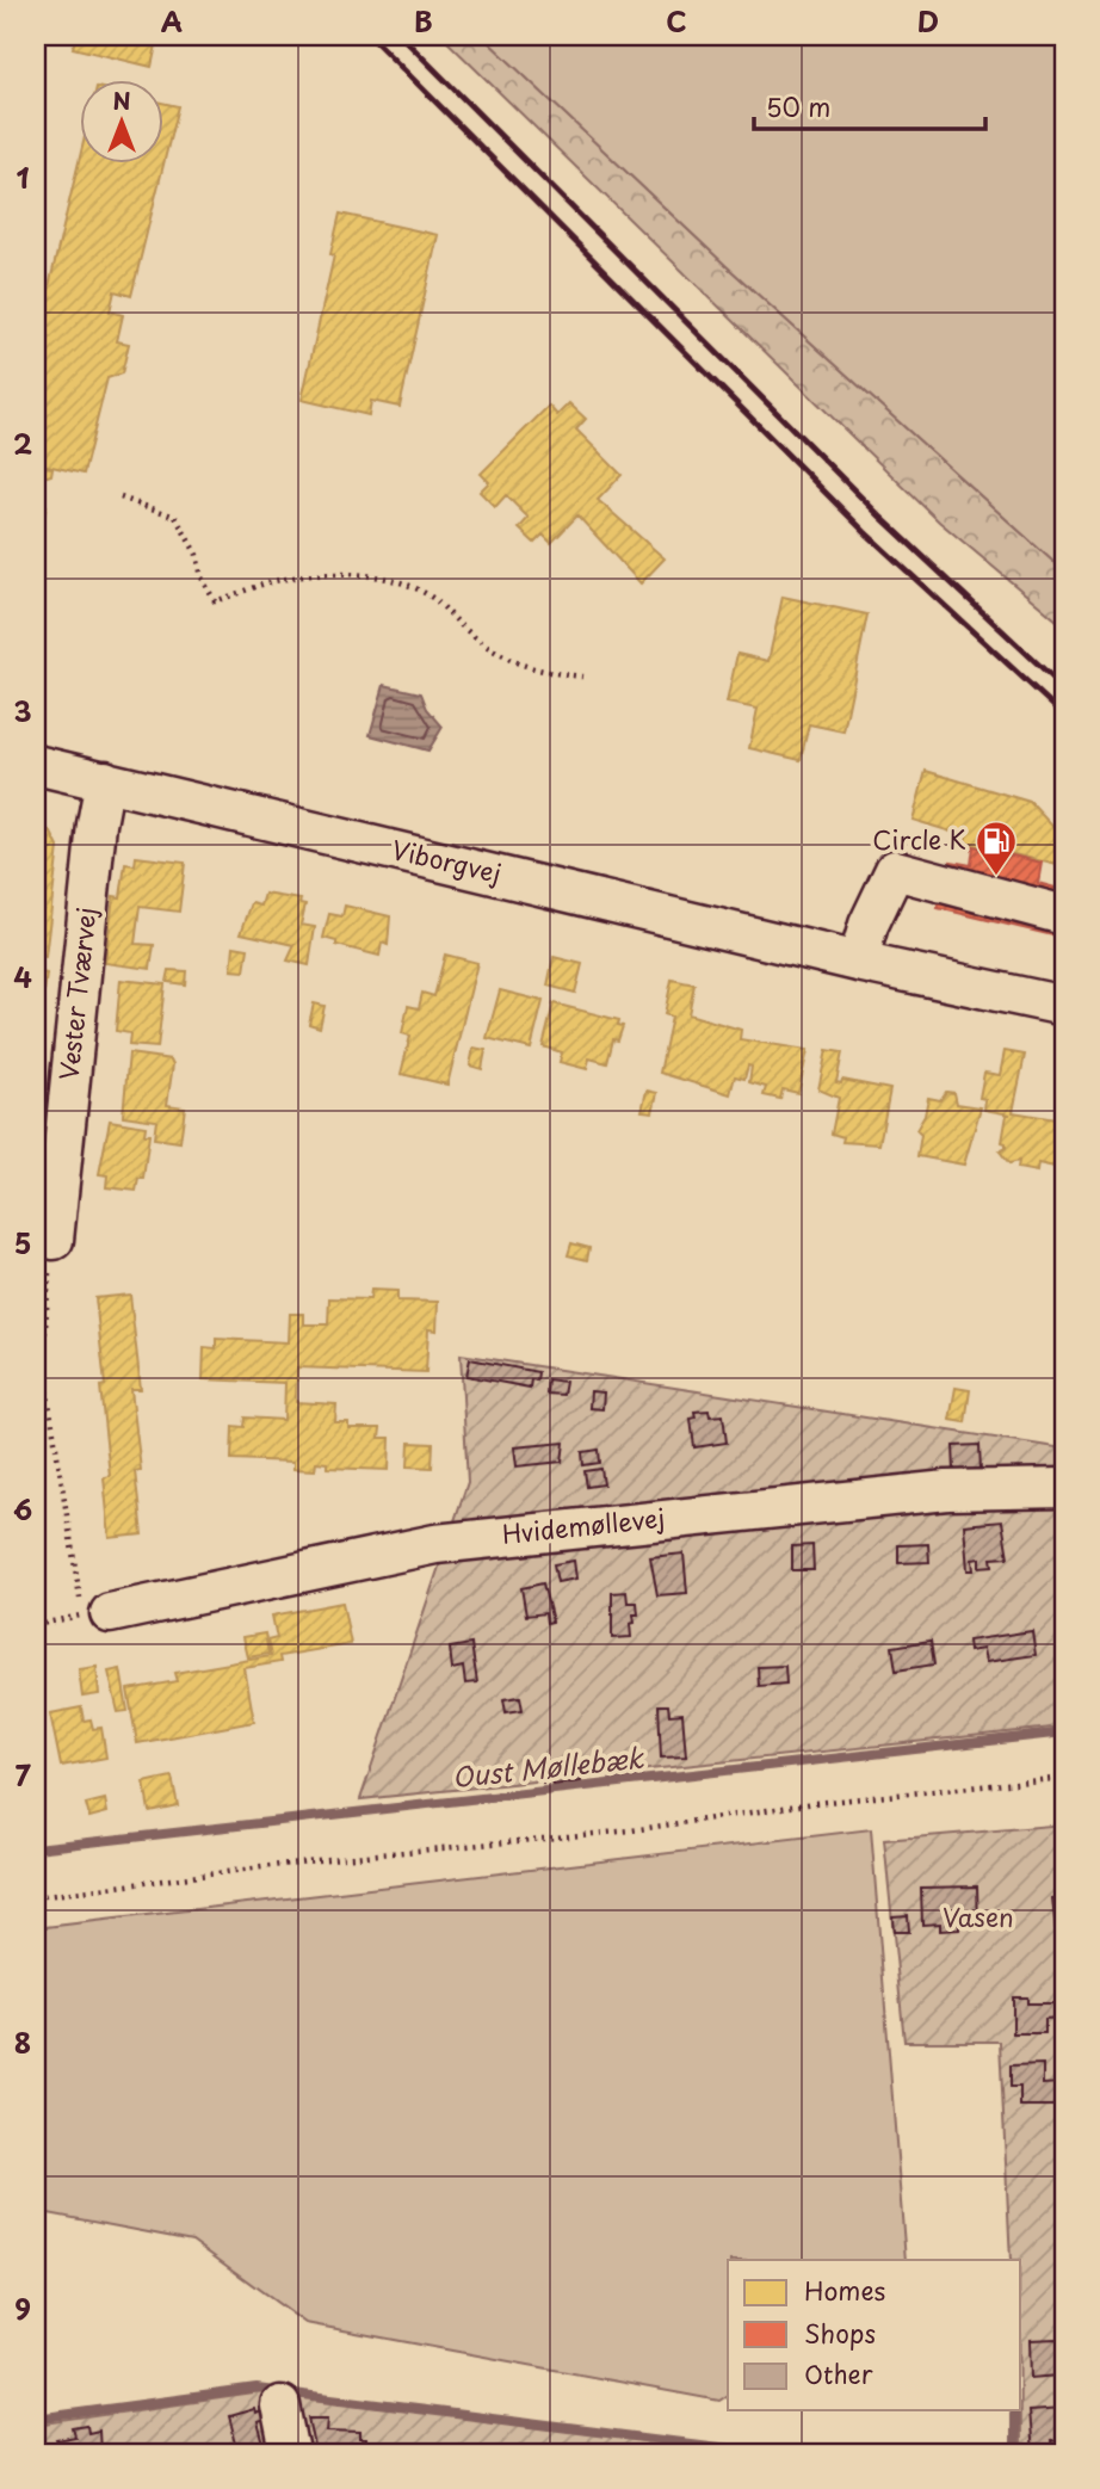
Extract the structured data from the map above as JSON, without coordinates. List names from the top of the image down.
{
  "streets": {
    "street": ["Viborgvej", "Vester Tværvej", "Hvidemøllevej"]
  },
  "crossings": [
    ["Viborgvej", "Vester Tværvej"]
  ],
  "water": ["Oust Møllebæk"],
  "parks": ["Vasen"],
  "places": {
    "fuel station": ["Circle K"]
  },
  "legend": ["Homes", "Shops", "Other"],
  "scale_bar": "50 m",
  "north": "top",
  "grid": {
    "columns": [
      "A",
      "B",
      "C",
      "D"
    ],
    "rows": [
      "1",
      "2",
      "3",
      "4",
      "5",
      "6",
      "7",
      "8",
      "9"
    ]
  }
}
